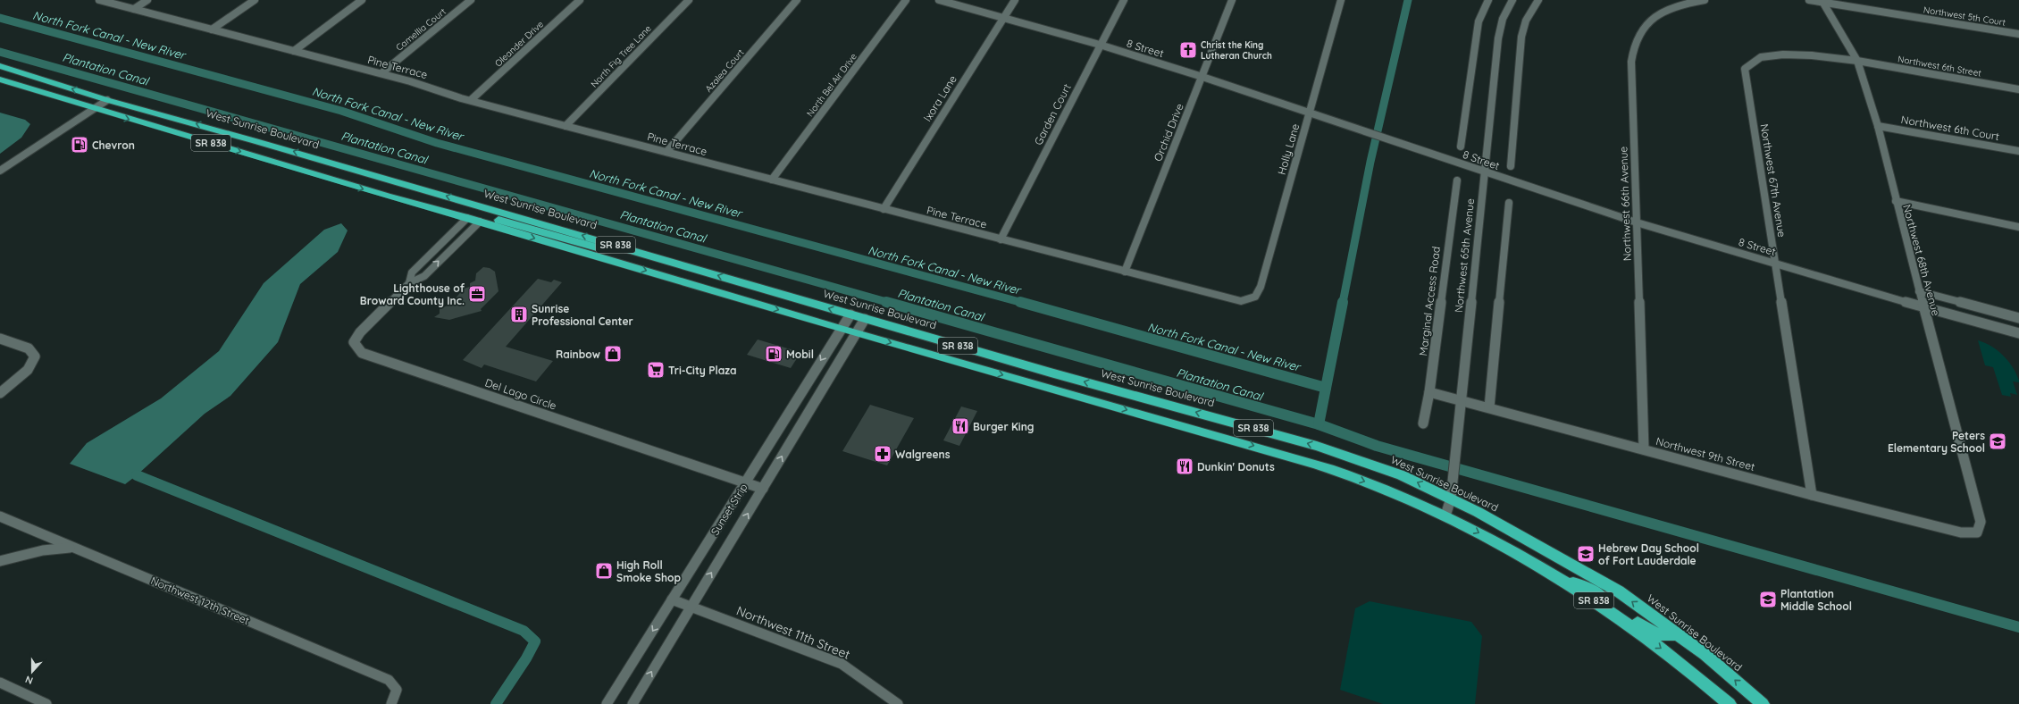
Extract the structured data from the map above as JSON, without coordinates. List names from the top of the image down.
{
  "streets": {
    "highway": ["West Sunrise Boulevard", "SR 838"],
    "street": [
      "Northwest 5th Court",
      "Camellia Court",
      "Oleander Drive",
      "8 Street",
      "North Fig Tree Lane",
      "Northwest 6th Street",
      "Pine Terrace",
      "Azalea Court",
      "North Bel Air Drive",
      "Ixora Lane",
      "Garden Court",
      "Northwest 6th Court",
      "Orchid Drive",
      "Holly Lane",
      "Northwest 67th Avenue",
      "Northwest 66th Avenue",
      "Northwest 65th Avenue",
      "Northwest 68th Avenue",
      "Marginal Access Road",
      "Del Lago Circle",
      "Northwest 9th Street",
      "Sunset Strip",
      "Northwest 12th Street",
      "Northwest 11th Street"
    ]
  },
  "crossings": [
    ["Northwest 5th Court", "Northwest 68th Avenue"],
    ["Camellia Court", "Pine Terrace"],
    ["Oleander Drive", "Pine Terrace"],
    ["8 Street", "Ixora Lane"],
    ["8 Street", "Garden Court"],
    ["8 Street", "Orchid Drive"],
    ["8 Street", "Holly Lane"],
    ["8 Street", "Northwest 67th Avenue"],
    ["8 Street", "Northwest 66th Avenue"],
    ["8 Street", "Northwest 65th Avenue"],
    ["8 Street", "Northwest 68th Avenue"],
    ["North Fig Tree Lane", "Pine Terrace"],
    ["Northwest 6th Street", "Northwest 67th Avenue"],
    ["Northwest 6th Street", "Northwest 68th Avenue"],
    ["Pine Terrace", "Azalea Court"],
    ["Pine Terrace", "North Bel Air Drive"],
    ["Pine Terrace", "Ixora Lane"],
    ["Pine Terrace", "Garden Court"],
    ["Pine Terrace", "Orchid Drive"],
    ["Pine Terrace", "Holly Lane"],
    ["Northwest 6th Court", "Northwest 68th Avenue"],
    ["West Sunrise Boulevard", "Northwest 65th Avenue"],
    ["West Sunrise Boulevard", "Sunset Strip"],
    ["SR 838", "Northwest 65th Avenue"],
    ["SR 838", "Del Lago Circle"],
    ["SR 838", "Sunset Strip"],
    ["Northwest 67th Avenue", "Northwest 68th Avenue"],
    ["Northwest 67th Avenue", "Northwest 9th Street"],
    ["Northwest 66th Avenue", "Northwest 9th Street"],
    ["Northwest 65th Avenue", "Northwest 9th Street"],
    ["Northwest 68th Avenue", "Northwest 9th Street"],
    ["Marginal Access Road", "Northwest 9th Street"],
    ["Del Lago Circle", "Sunset Strip"],
    ["Sunset Strip", "Northwest 11th Street"]
  ],
  "water": ["North Fork Canal - New River", "Plantation Canal"],
  "places": {
    "church": ["Christ the King Lutheran Church"],
    "fuel station": ["Chevron", "Mobil"],
    "office": ["Lighthouse of Broward County Inc."],
    "building": ["Sunrise Professional Center"],
    "shop": ["Rainbow", "High Roll Smoke Shop"],
    "supermarket": ["Tri-City Plaza"],
    "restaurant": ["Burger King", "Dunkin' Donuts"],
    "school or university": ["Peters Elementary School", "Hebrew Day School of Fort Lauderdale", "Plantation Middle School"],
    "pharmacy": ["Walgreens"]
  },
  "north": "bottom"
}
